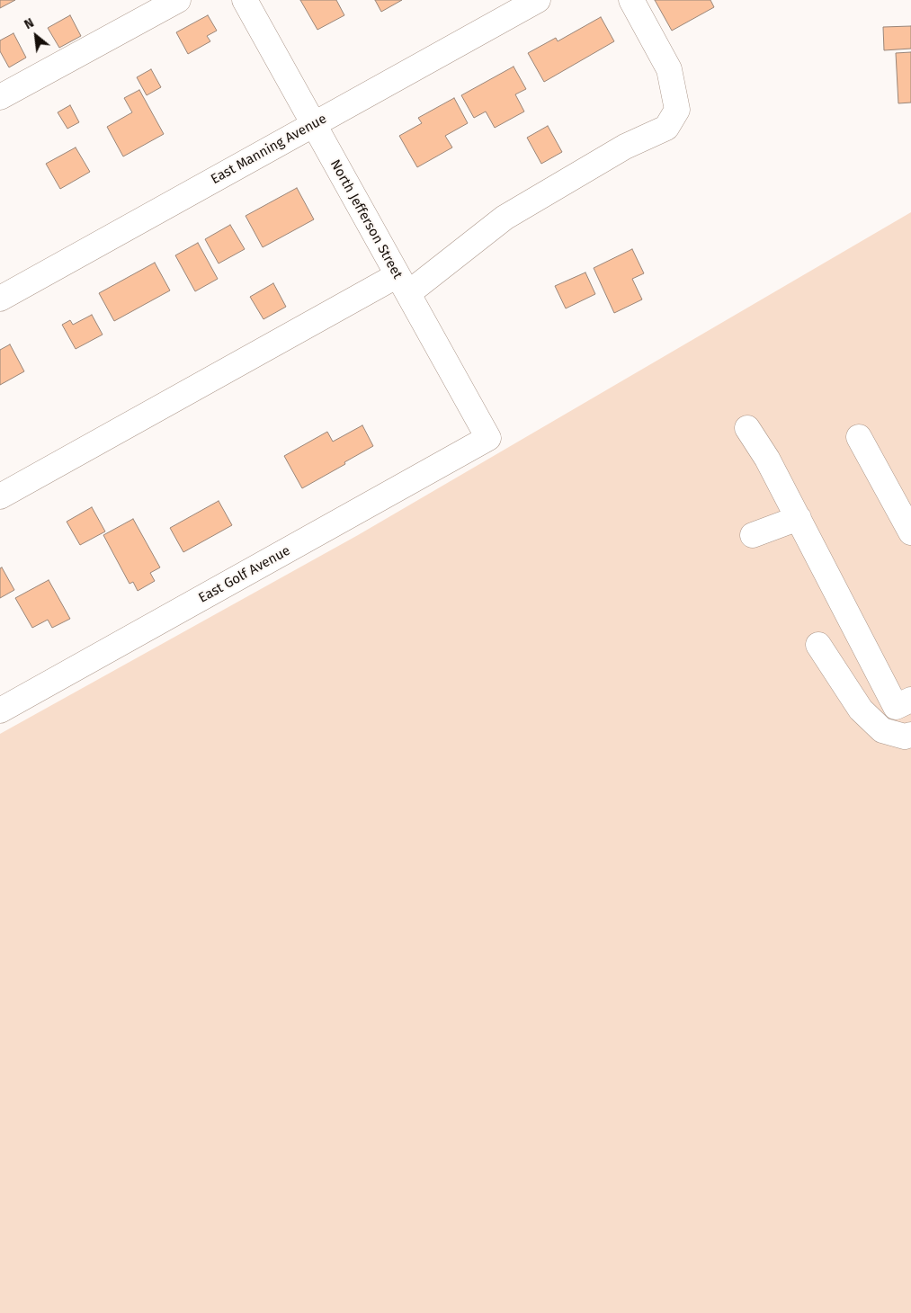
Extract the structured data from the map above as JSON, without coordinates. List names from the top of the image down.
{
  "streets": {
    "street": ["East Manning Avenue", "North Jefferson Street", "East Golf Avenue"]
  },
  "crossings": [
    ["East Manning Avenue", "North Jefferson Street"],
    ["North Jefferson Street", "East Golf Avenue"]
  ],
  "north": "top left"
}
